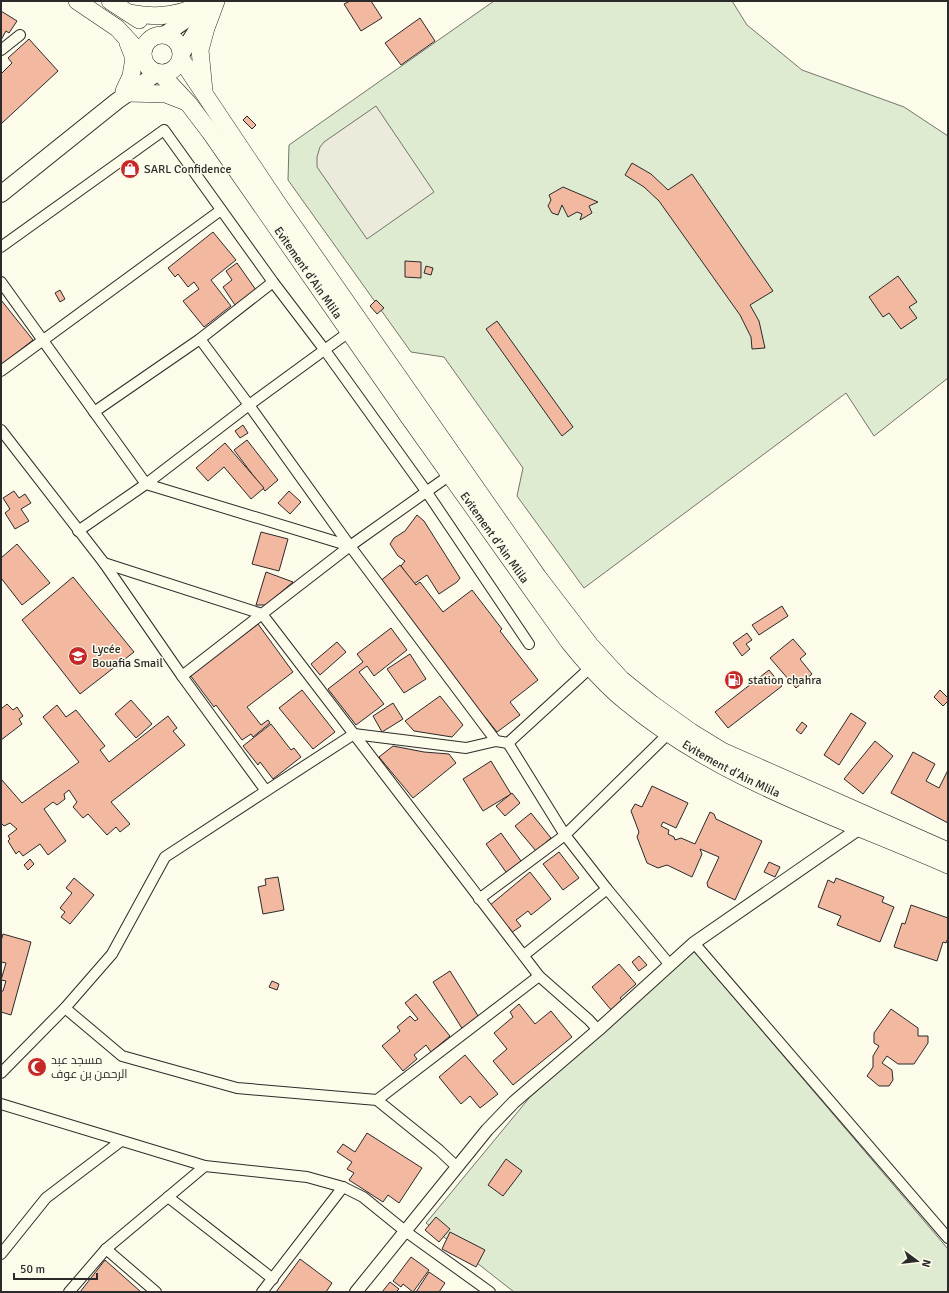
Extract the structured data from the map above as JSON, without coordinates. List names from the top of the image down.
{
  "streets": {
    "highway": ["Evitement d'Ain Mlila"]
  },
  "places": {
    "shop": ["SARL Confidence"],
    "school or university": ["Lycée Bouafia Smail"],
    "fuel station": ["station chahra"],
    "mosque": ["مسجد عبد الرحمن بن عوف"]
  },
  "scale_bar": "50 m",
  "north": "right"
}
